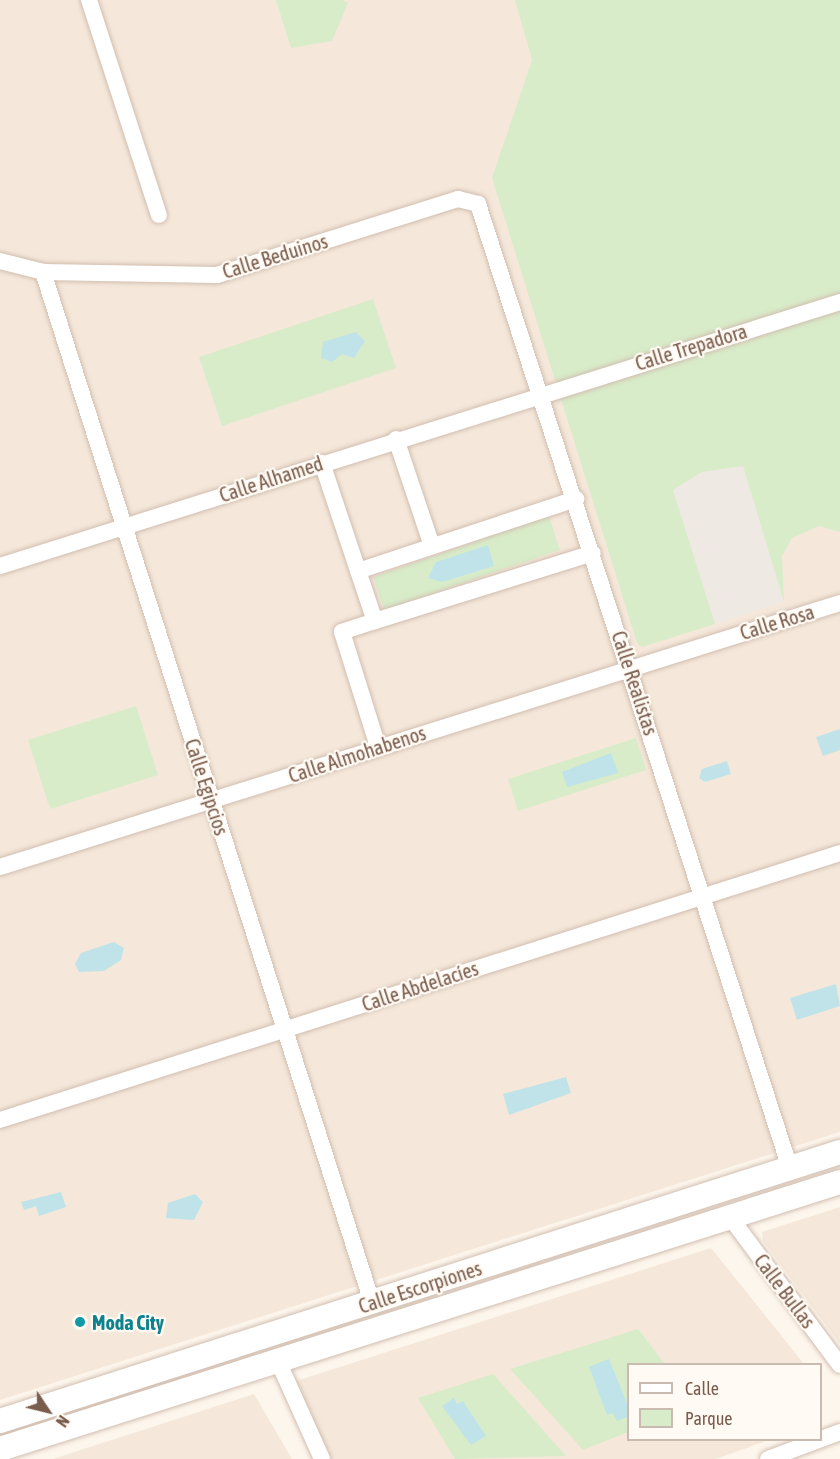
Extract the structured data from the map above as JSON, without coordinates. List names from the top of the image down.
{
  "streets": {
    "street": [
      "Calle Beduinos",
      "Calle Trepadora",
      "Calle Alhamed",
      "Calle Rosa",
      "Calle Realistas",
      "Calle Almohabenos",
      "Calle Egipcios",
      "Calle Abdelacíes",
      "Calle Escorpiones",
      "Calle Bullas"
    ]
  },
  "crossings": [
    ["Calle Beduinos", "Calle Realistas"],
    ["Calle Beduinos", "Calle Egipcios"],
    ["Calle Trepadora", "Calle Alhamed"],
    ["Calle Trepadora", "Calle Realistas"],
    ["Calle Alhamed", "Calle Realistas"],
    ["Calle Alhamed", "Calle Egipcios"],
    ["Calle Rosa", "Calle Almohabenos"],
    ["Calle Realistas", "Calle Almohabenos"],
    ["Calle Realistas", "Calle Abdelacíes"],
    ["Calle Realistas", "Calle Escorpiones"],
    ["Calle Almohabenos", "Calle Egipcios"],
    ["Calle Egipcios", "Calle Abdelacíes"],
    ["Calle Egipcios", "Calle Escorpiones"],
    ["Calle Escorpiones", "Calle Bullas"]
  ],
  "places": ["Moda City"],
  "legend": ["Calle", "Parque"],
  "north": "bottom right"
}
